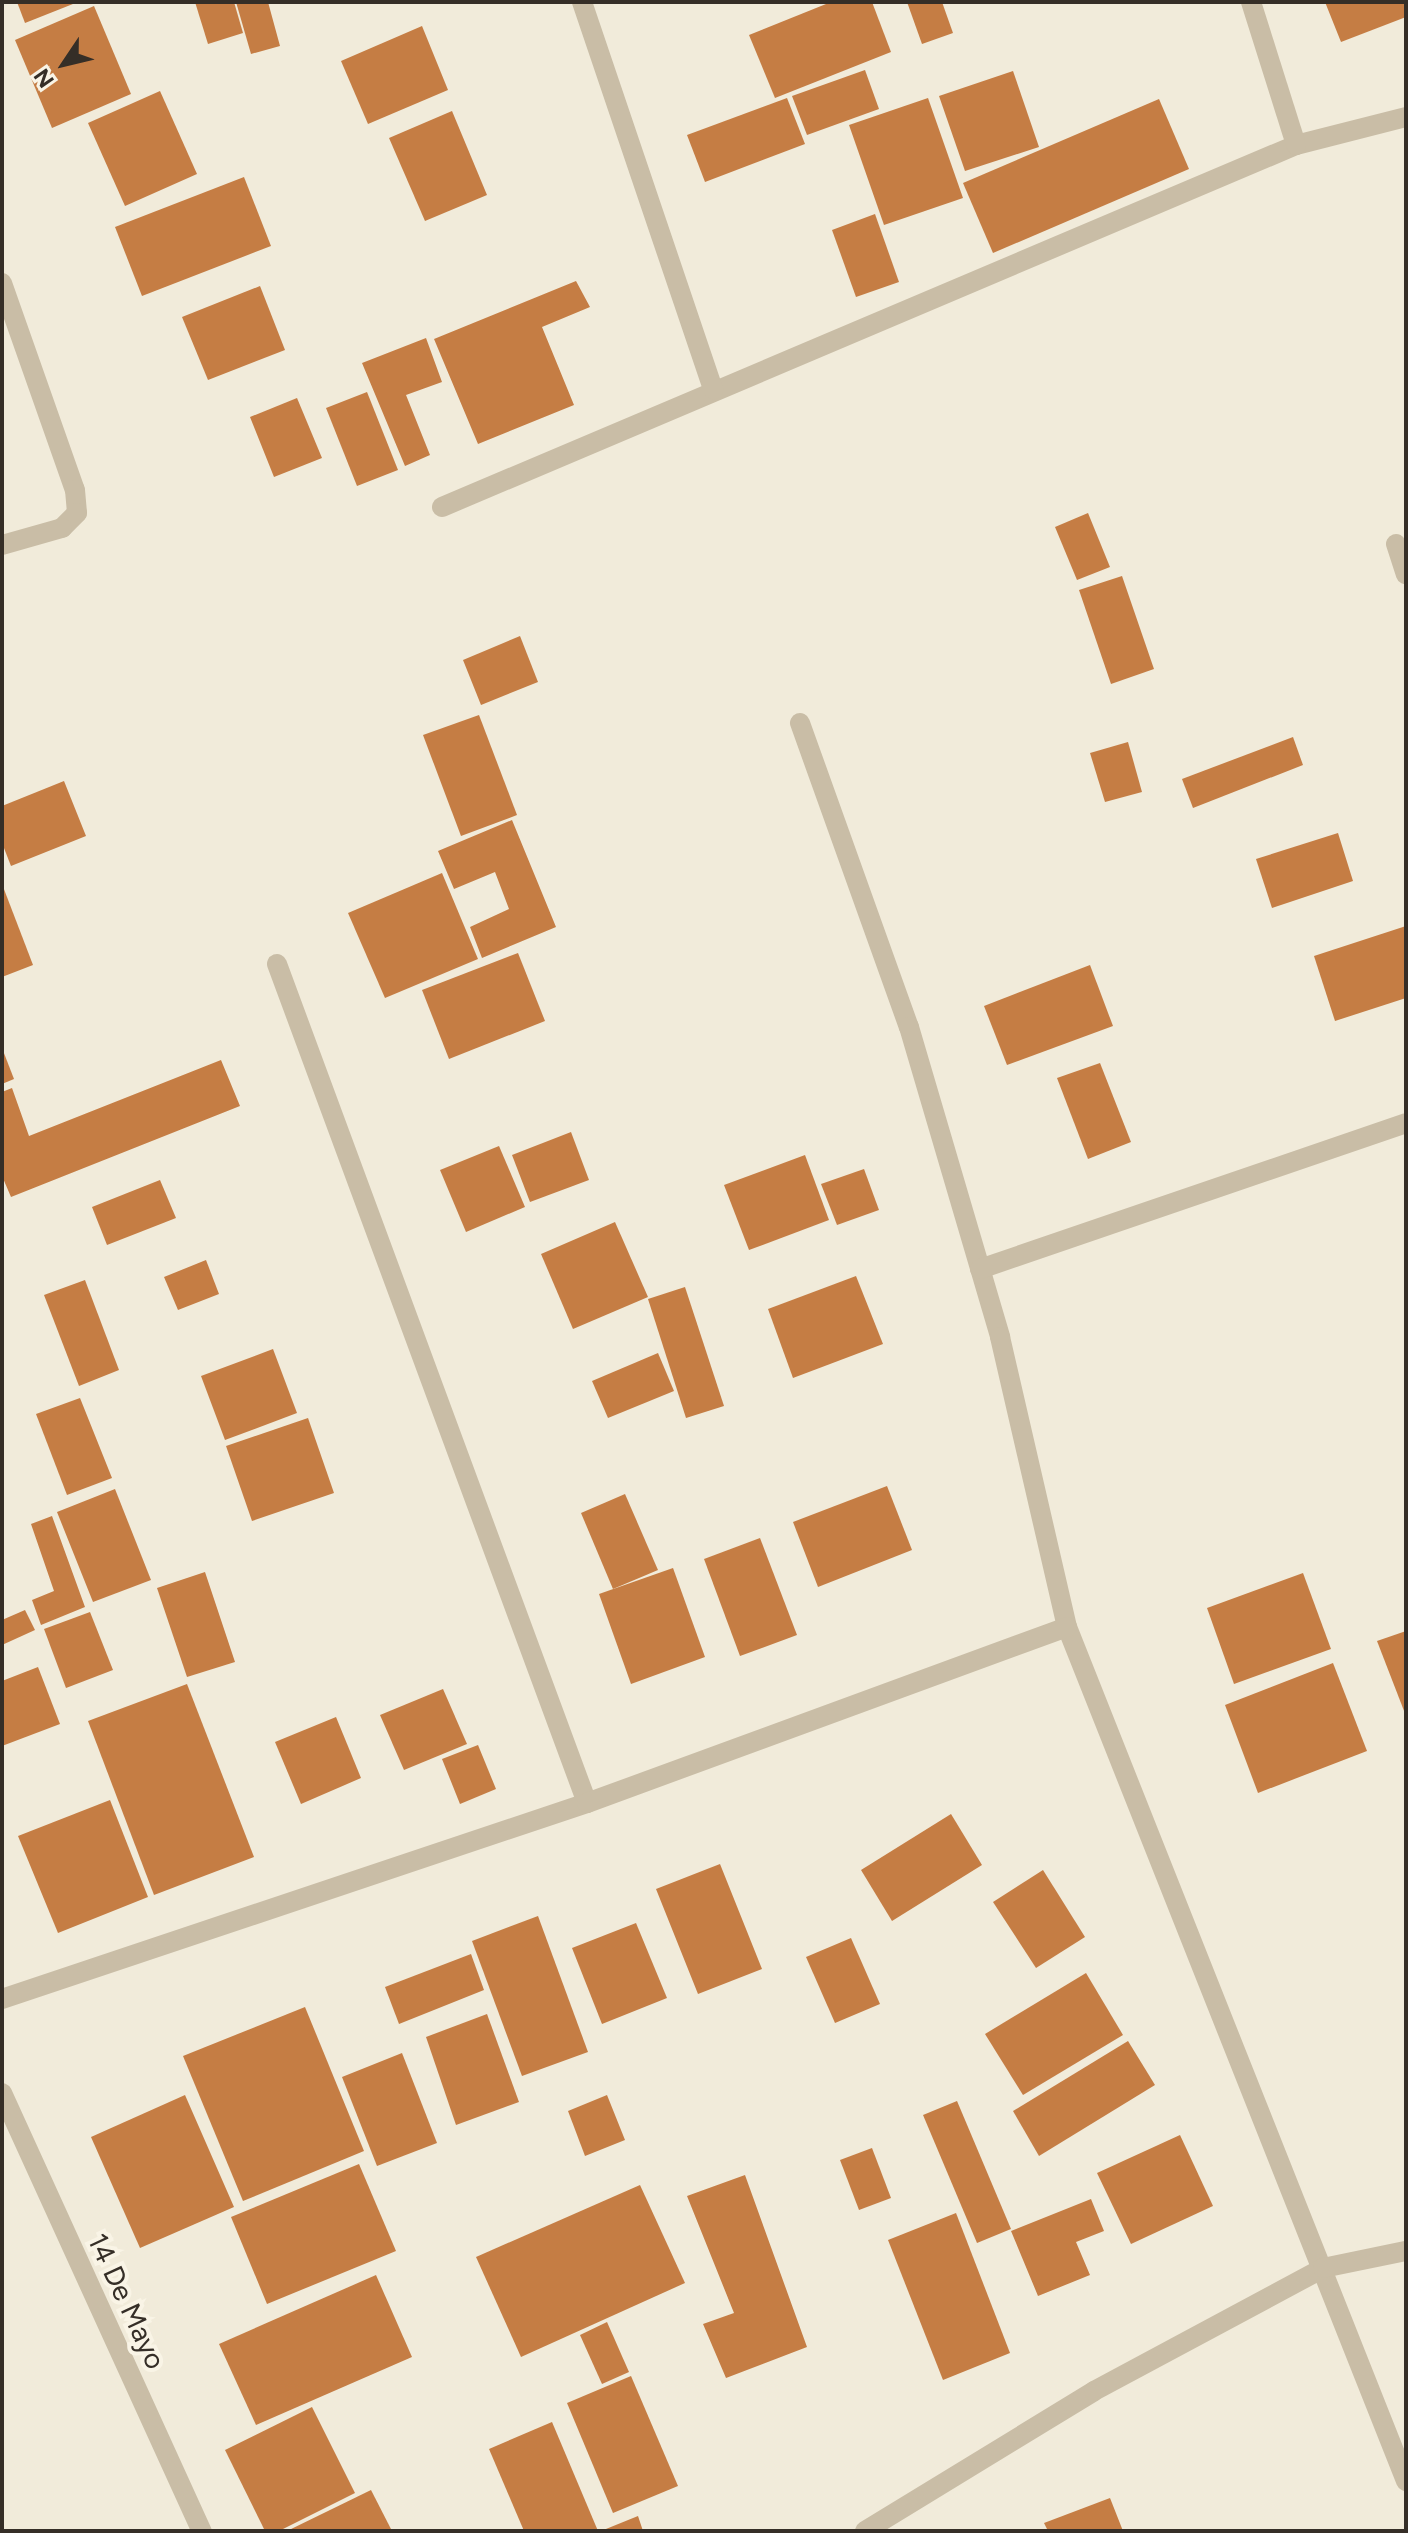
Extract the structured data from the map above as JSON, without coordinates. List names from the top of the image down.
{
  "streets": {
    "street": ["14 De Mayo"]
  },
  "north": "bottom left"
}
